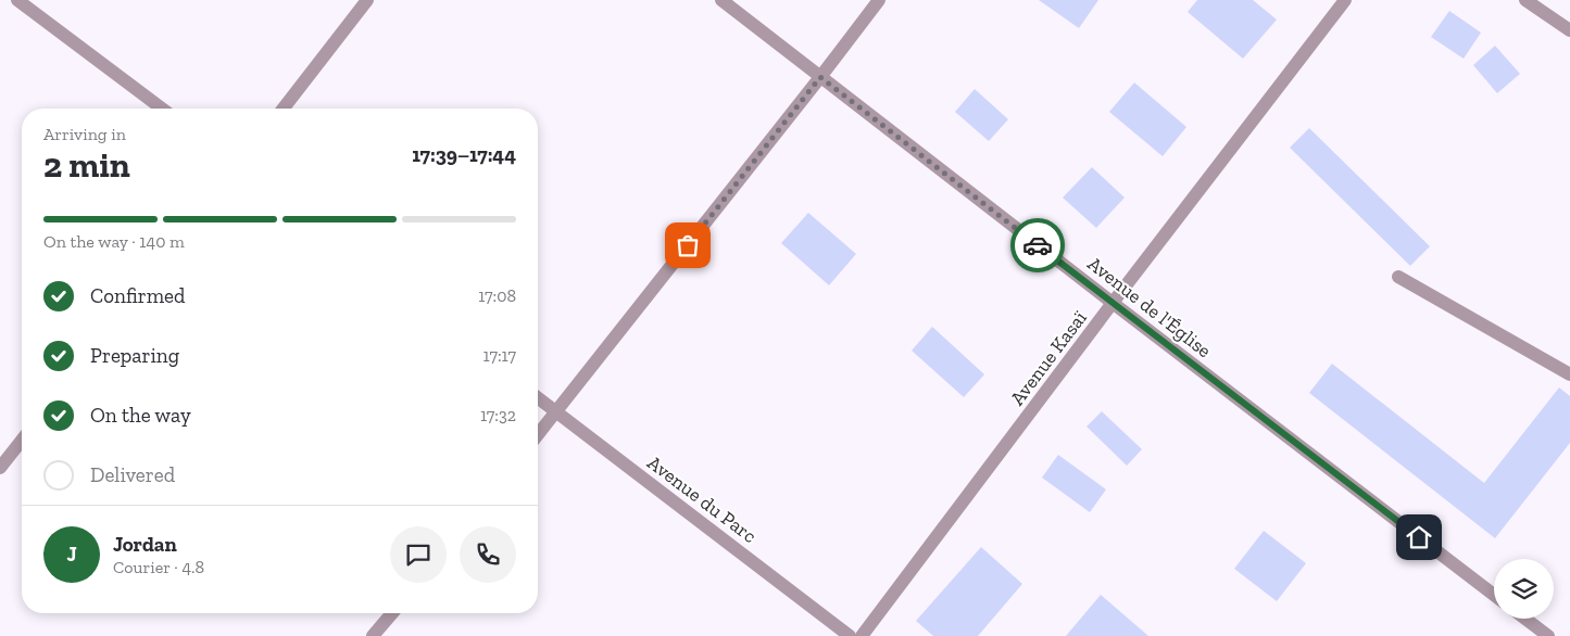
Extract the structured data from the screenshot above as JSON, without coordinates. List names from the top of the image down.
{
  "streets": {
    "street": ["Avenue de l'Église", "Avenue Kasaï", "Avenue du Parc"]
  },
  "crossings": [
    ["Avenue de l'Église", "Avenue Kasaï"]
  ],
  "page": {
    "heading": ["2 min", "Arriving in", "17:39–17:44"],
    "panel": ["Jordan", "Courier · 4.8"],
    "bar": "On the way · 140 m",
    "list": [
      ["Confirmed", "17:08"],
      ["Preparing", "17:17"],
      ["On the way", "17:32"],
      "Delivered"
    ],
    "round": "J"
  }
}
